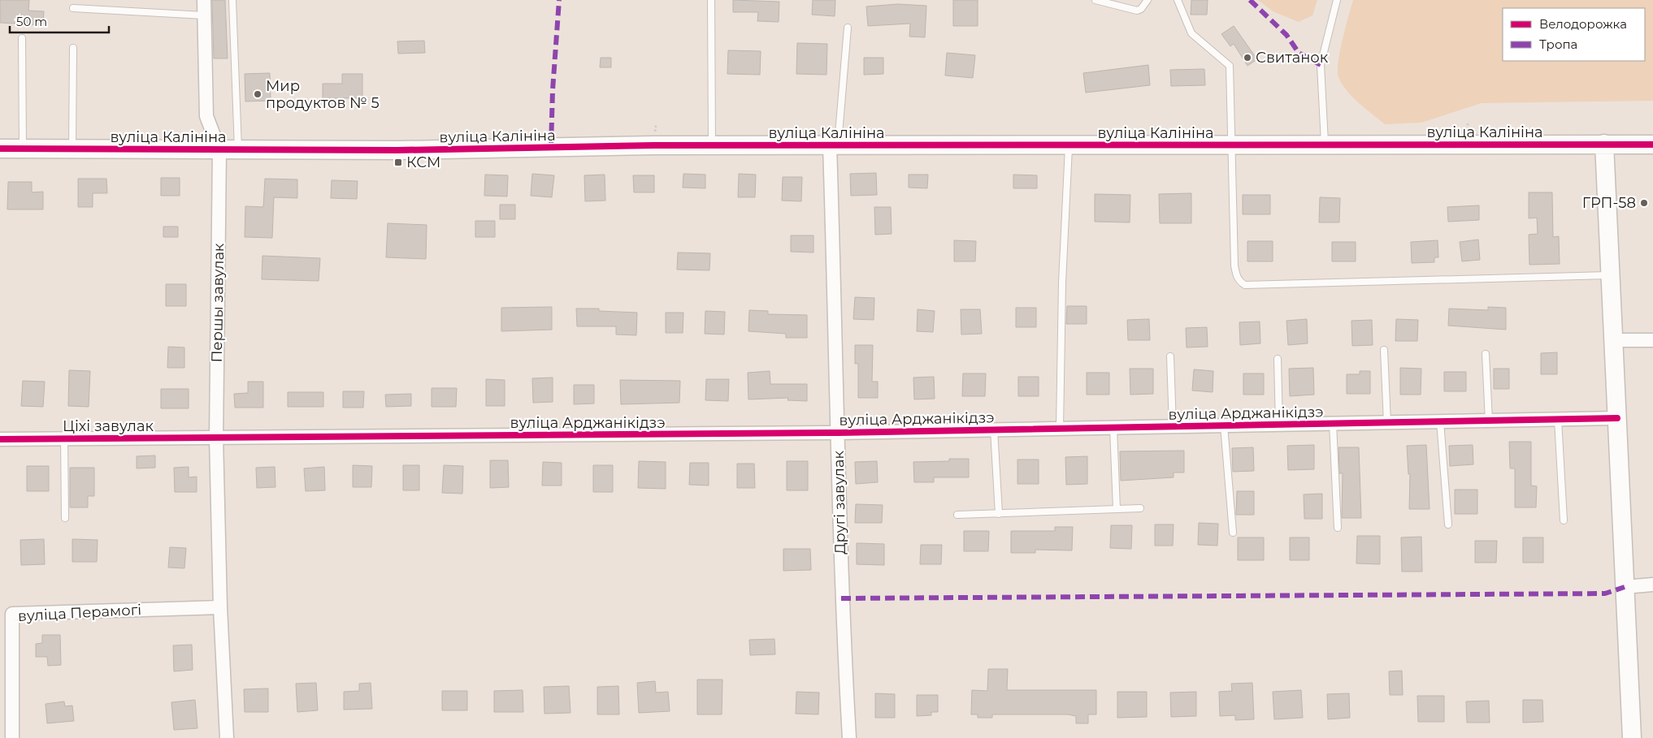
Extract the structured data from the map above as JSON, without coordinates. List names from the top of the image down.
{
  "streets": {
    "street": [
      "вуліца Калініна",
      "Першы завулак",
      "вуліца Арджанікідзэ",
      "Ціхі завулак",
      "Другі завулак",
      "вуліца Перамогі"
    ]
  },
  "crossings": [
    ["вуліца Калініна", "Першы завулак"],
    ["вуліца Калініна", "Другі завулак"],
    ["Першы завулак", "вуліца Арджанікідзэ"],
    ["Першы завулак", "Ціхі завулак"],
    ["Першы завулак", "вуліца Перамогі"],
    ["вуліца Арджанікідзэ", "Ціхі завулак"],
    ["вуліца Арджанікідзэ", "Другі завулак"]
  ],
  "places": {
    "other": ["Свитанок", "Мир продуктов № 5", "ГРП-58"],
    "transit": ["КСМ"]
  },
  "legend": ["Велодорожка", "Тропа"],
  "scale_bar": "50 m"
}
